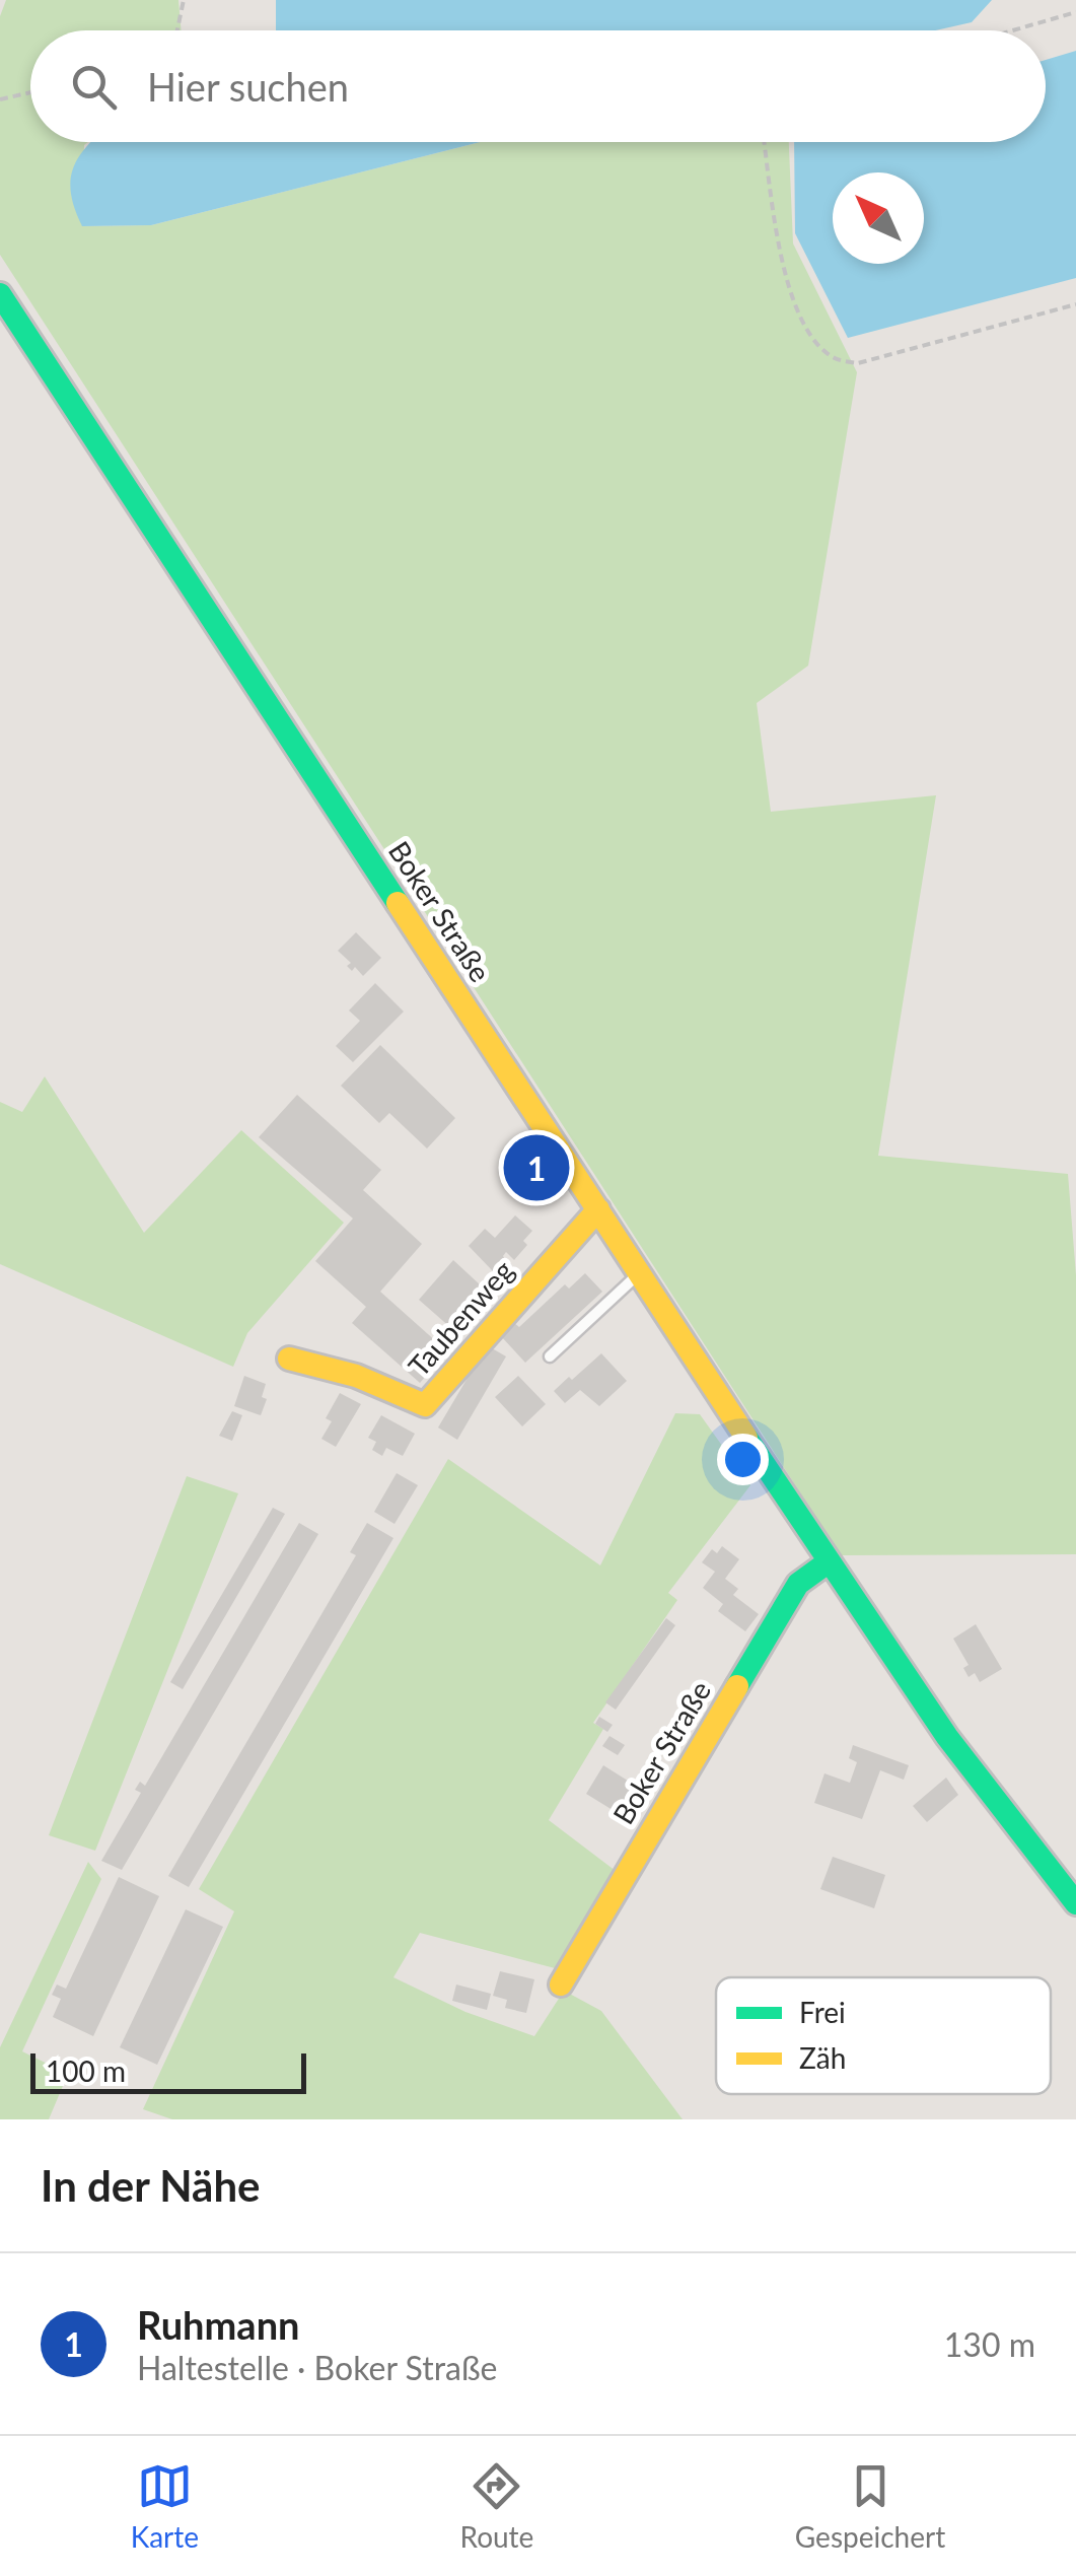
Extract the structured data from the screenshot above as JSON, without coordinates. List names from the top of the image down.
{
  "streets": {
    "main road": ["Boker Straße", "Taubenweg"]
  },
  "crossings": [
    ["Boker Straße", "Taubenweg"]
  ],
  "legend": ["Frei", "Zäh"],
  "scale_bar": "100 m",
  "north": "top left",
  "page": {
    "search": "Hier suchen",
    "pins": "1",
    "scale": "100 m",
    "heading": "In der Nähe",
    "list": [
      {
        "mark": "1",
        "name": "Ruhmann",
        "note": "Haltestelle · Boker Straße",
        "value": "130 m"
      }
    ],
    "nav": ["Karte", "Route", "Gespeichert"]
  }
}
